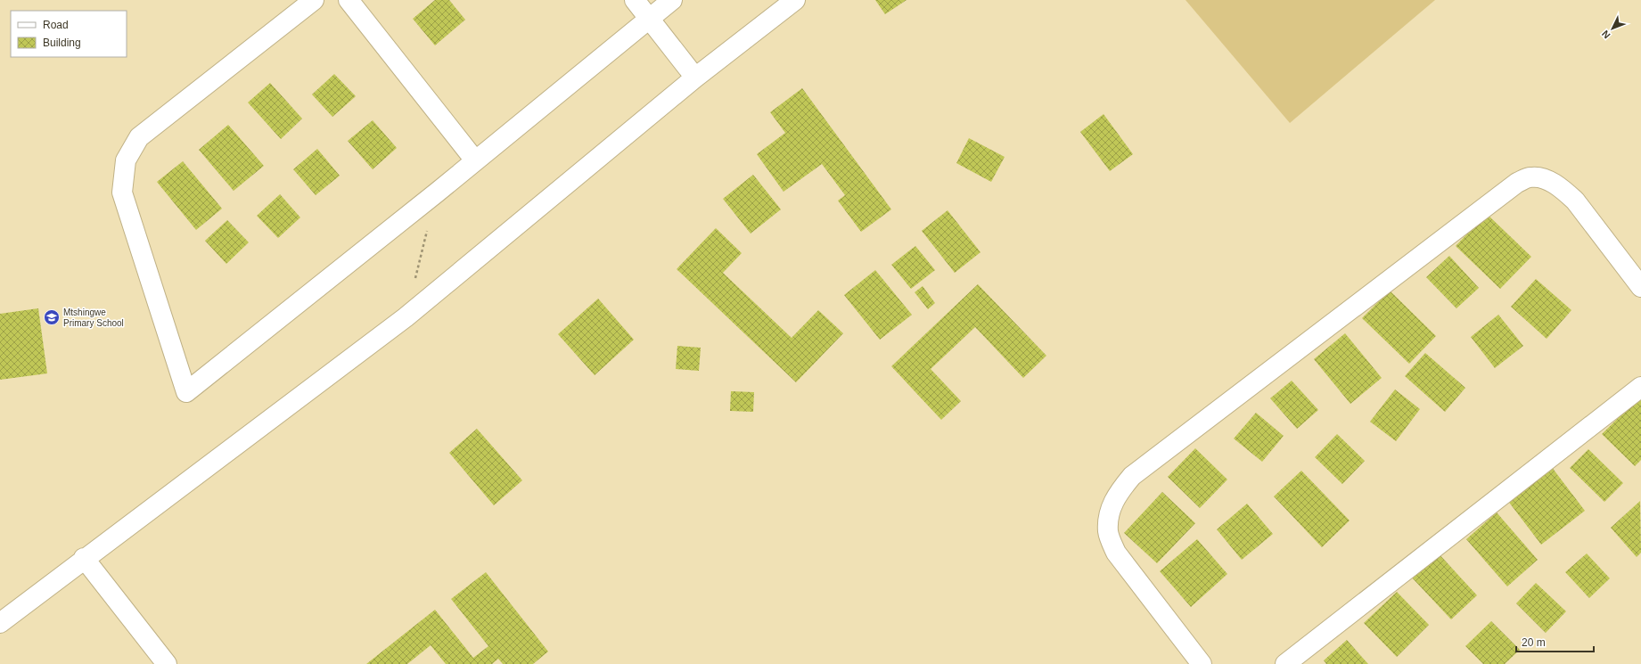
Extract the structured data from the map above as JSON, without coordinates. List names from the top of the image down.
{
  "places": {
    "school or university": ["Mtshingwe Primary School"]
  },
  "legend": ["Road", "Building"],
  "scale_bar": "20 m",
  "north": "bottom left"
}
